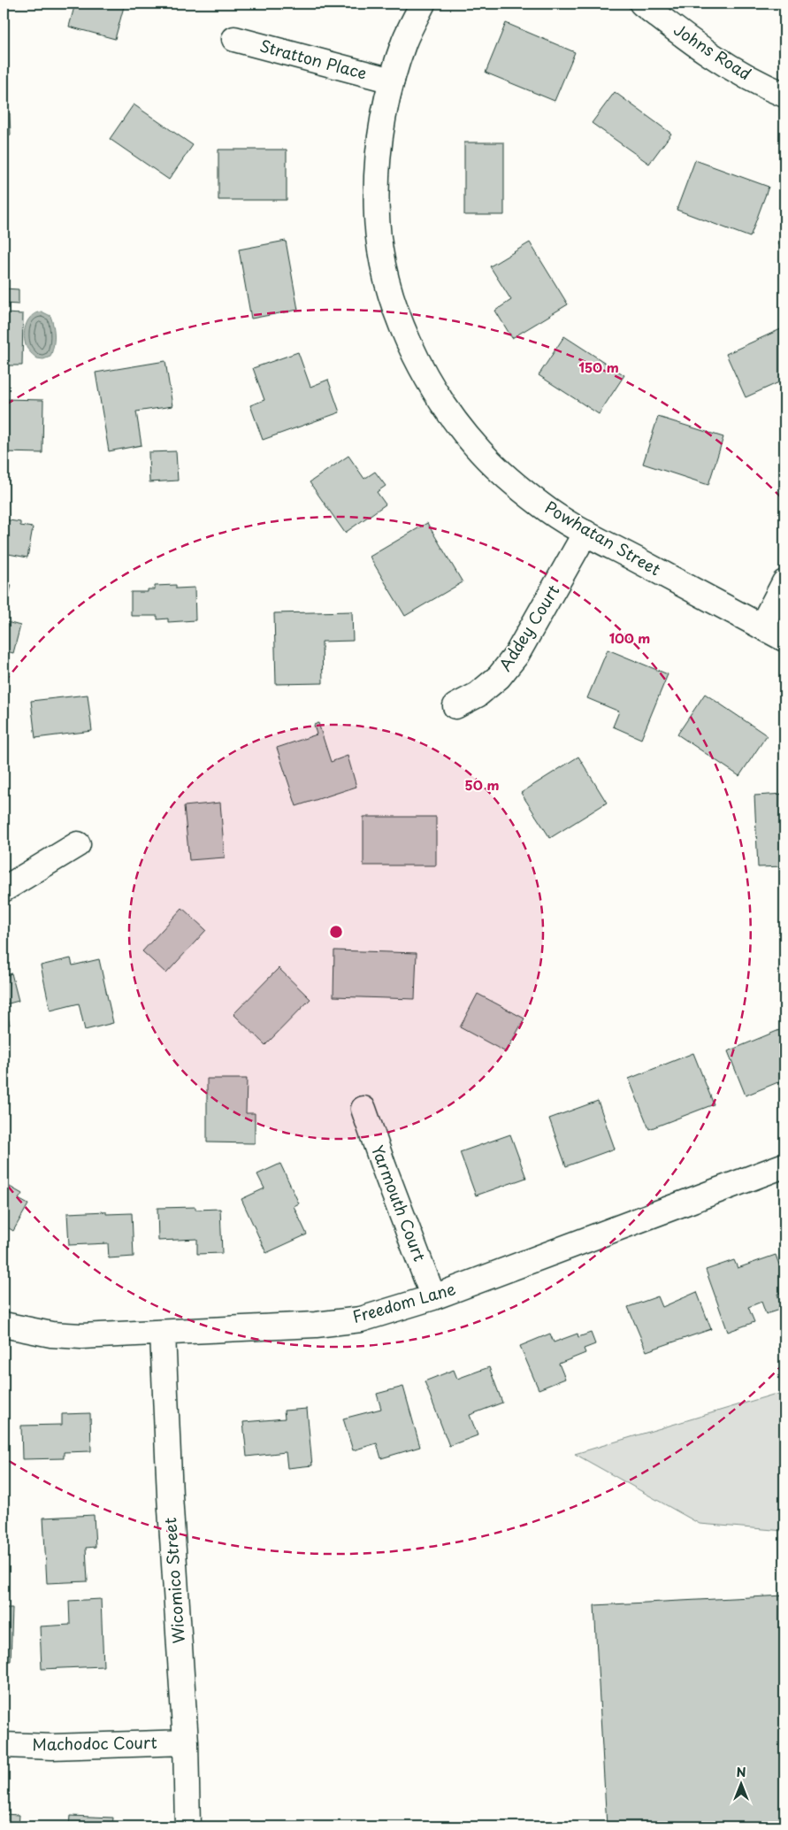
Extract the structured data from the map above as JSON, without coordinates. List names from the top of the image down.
{
  "streets": {
    "street": [
      "Johns Road",
      "Stratton Place",
      "Powhatan Street",
      "Addey Court",
      "Yarmouth Court",
      "Freedom Lane",
      "Wicomico Street",
      "Machodoc Court"
    ]
  },
  "crossings": [
    ["Stratton Place", "Powhatan Street"],
    ["Powhatan Street", "Addey Court"],
    ["Yarmouth Court", "Freedom Lane"],
    ["Freedom Lane", "Wicomico Street"],
    ["Wicomico Street", "Machodoc Court"]
  ],
  "north": "top",
  "rings": ["150 m", "100 m", "50 m"]
}
